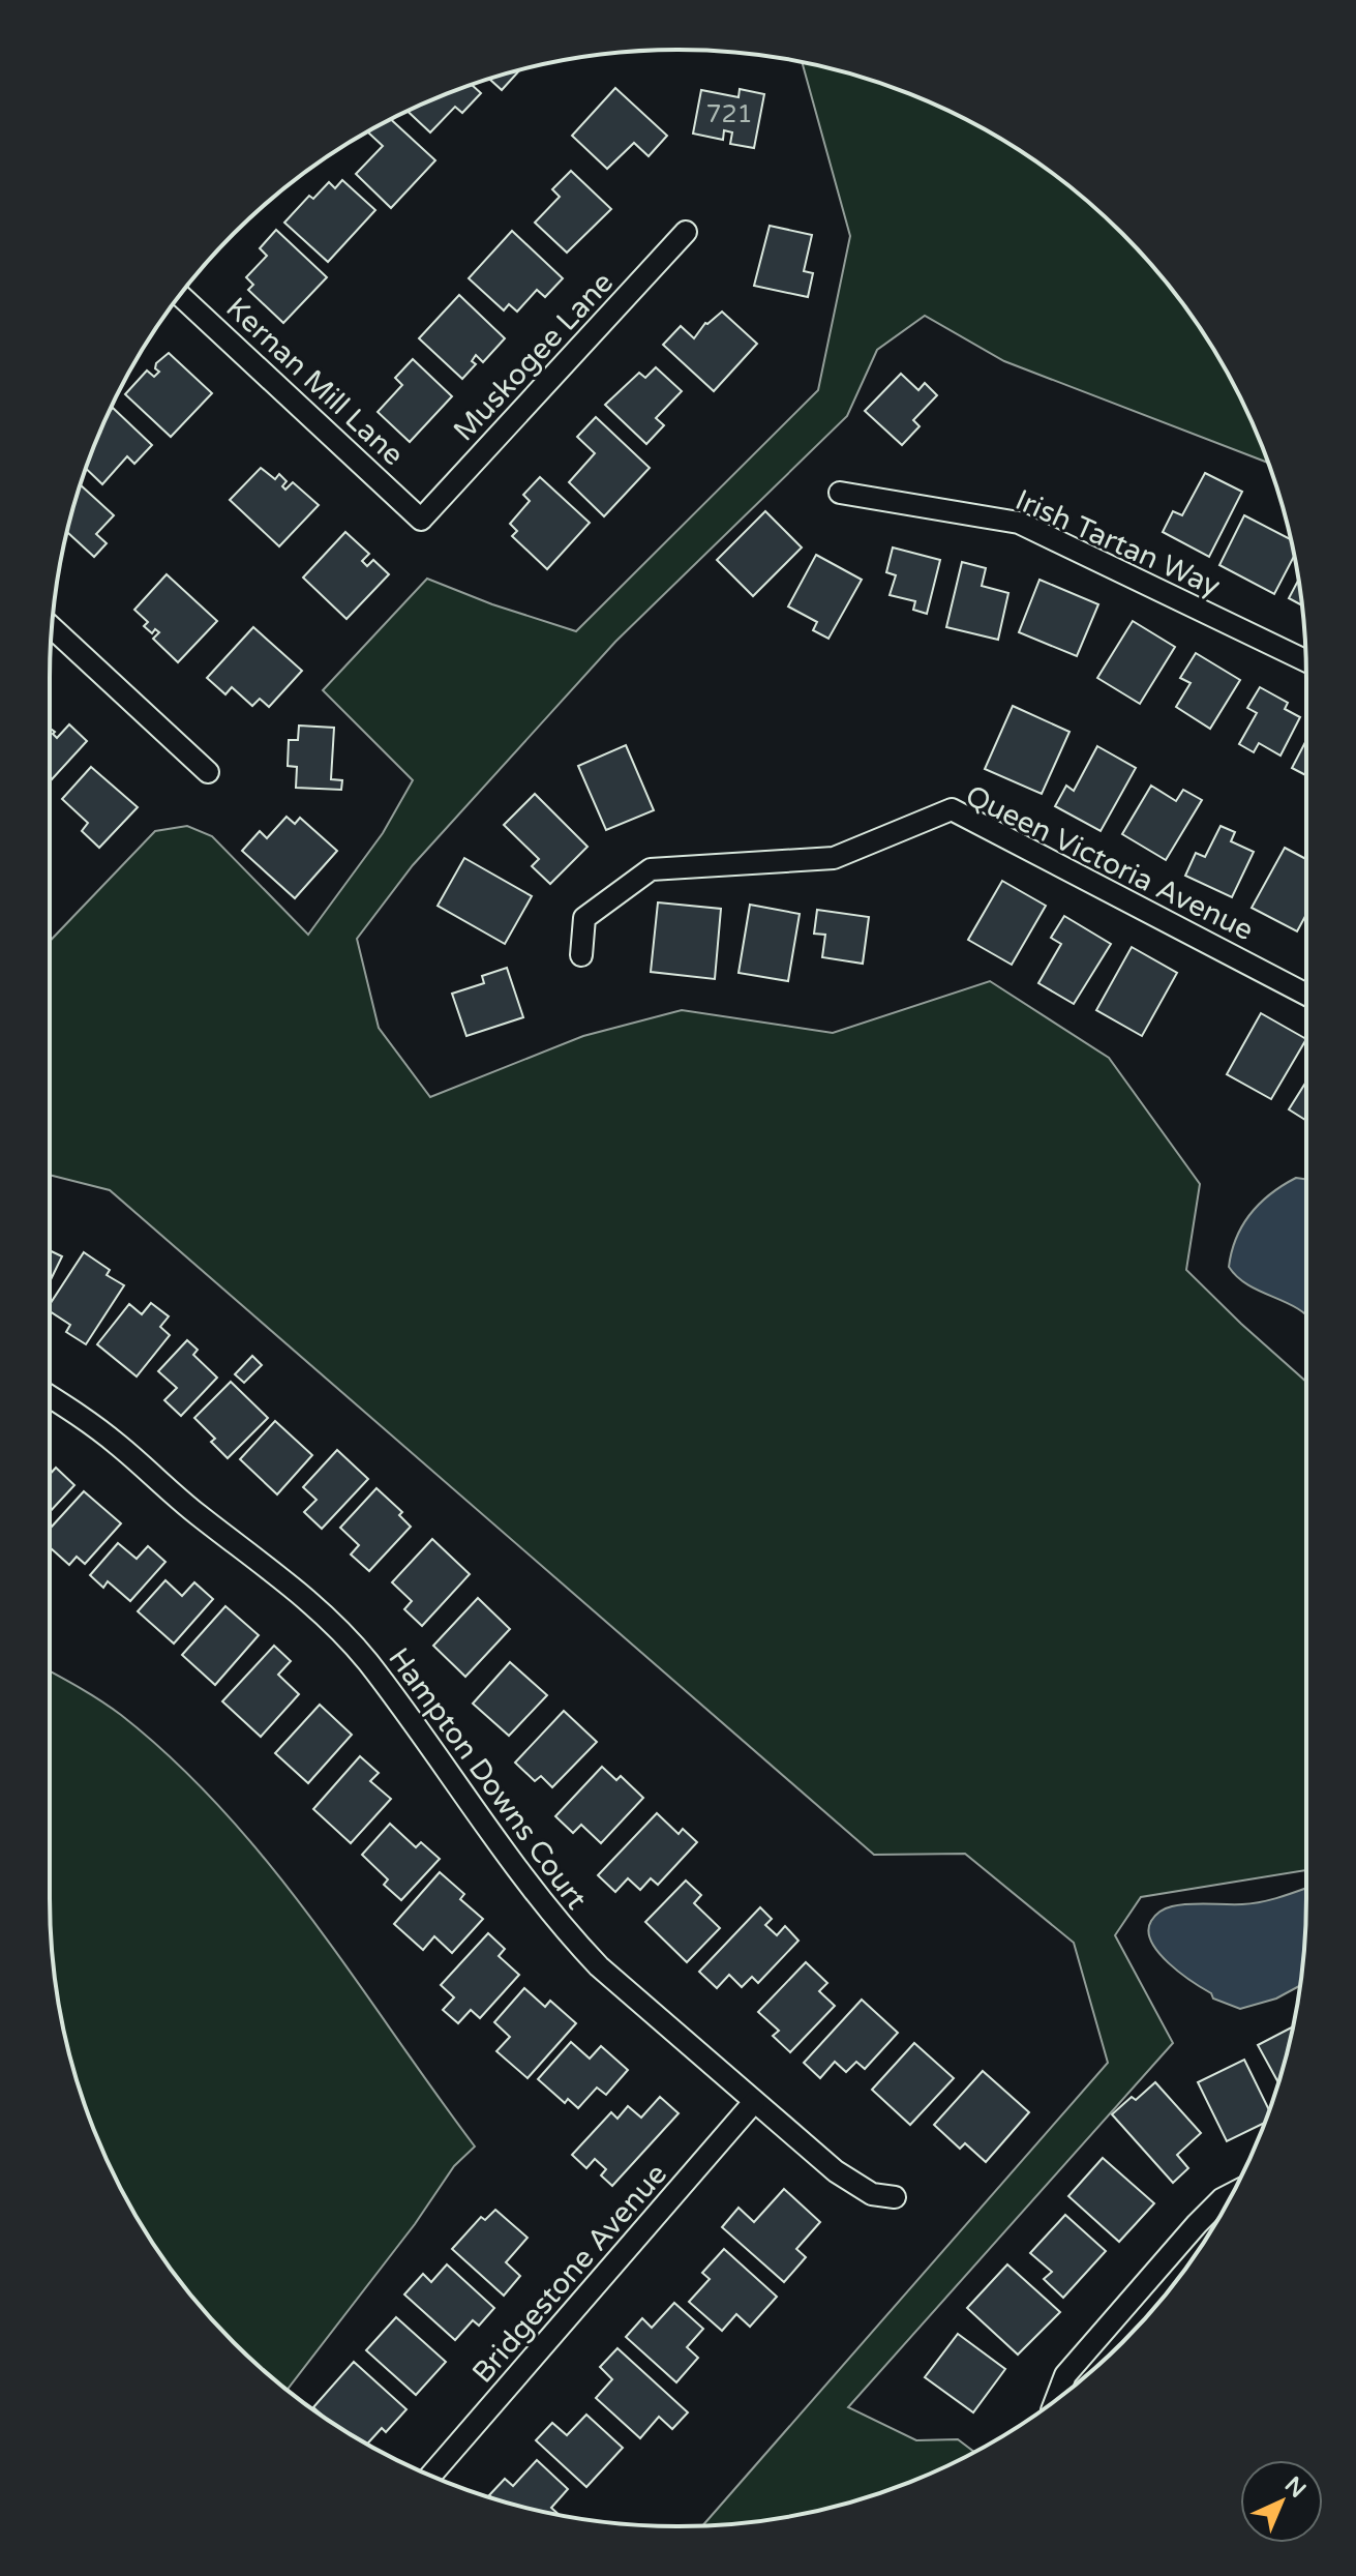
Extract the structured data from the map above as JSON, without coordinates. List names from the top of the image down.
{
  "streets": {
    "street": [
      "Muskogee Lane",
      "Kernan Mill Lane",
      "Irish Tartan Way",
      "Queen Victoria Avenue",
      "Hampton Downs Court",
      "Bridgestone Avenue"
    ]
  },
  "crossings": [
    ["Muskogee Lane", "Kernan Mill Lane"],
    ["Hampton Downs Court", "Bridgestone Avenue"]
  ],
  "house_numbers": ["721"],
  "north": "top right"
}
